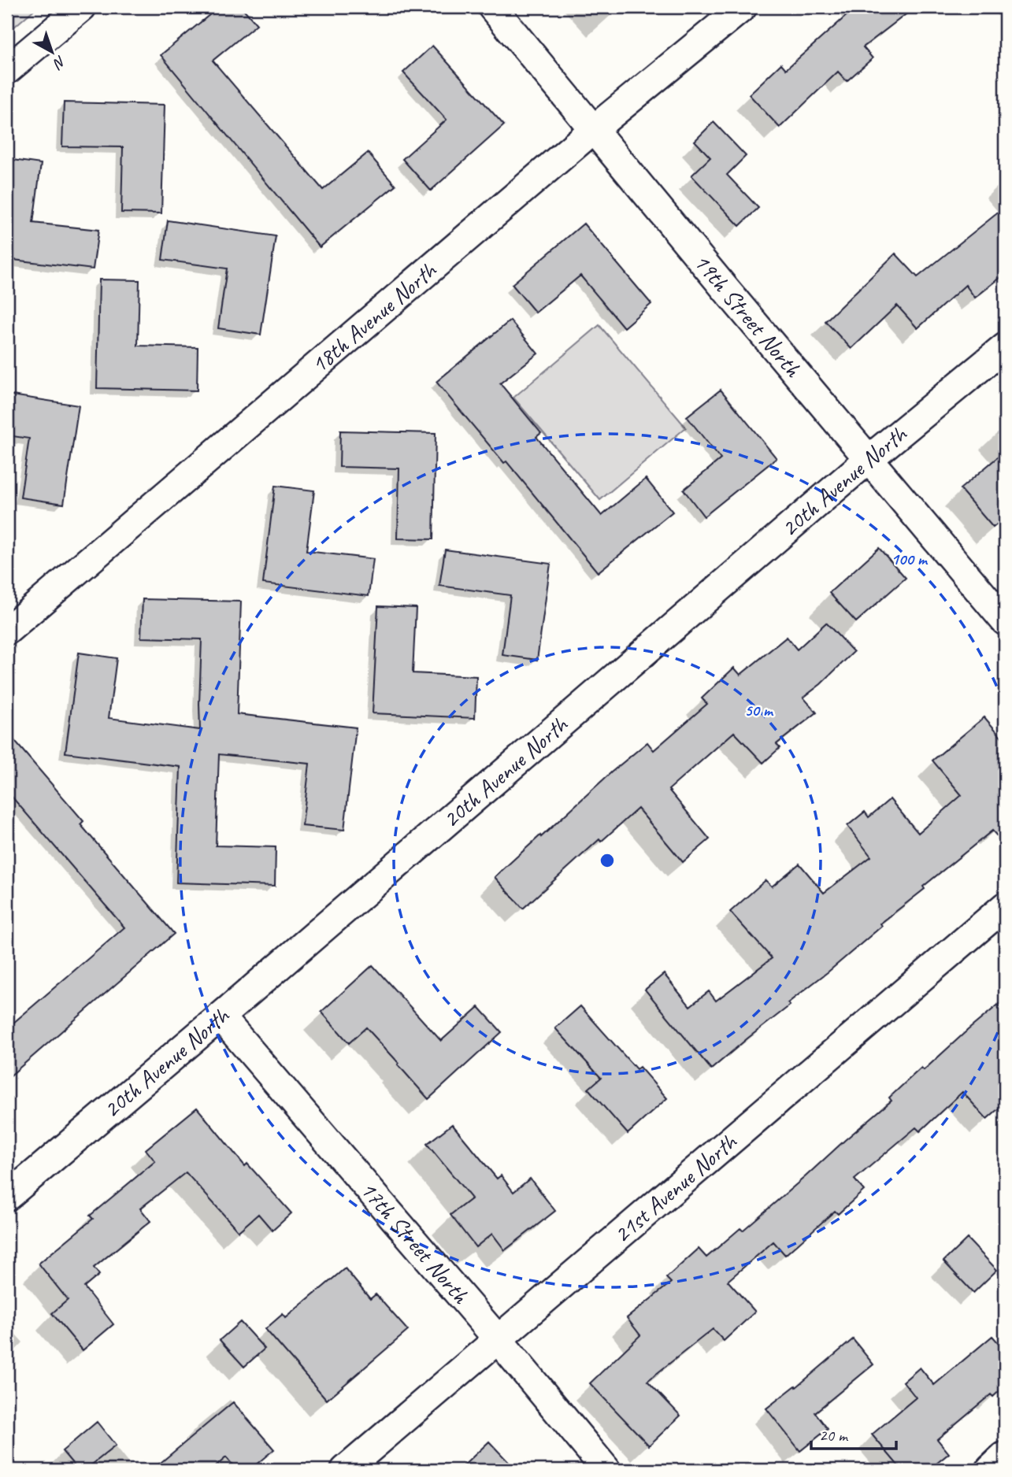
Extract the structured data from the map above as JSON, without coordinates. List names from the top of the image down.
{
  "streets": {
    "street": [
      "19th Street North",
      "18th Avenue North",
      "20th Avenue North",
      "21st Avenue North",
      "17th Street North"
    ]
  },
  "crossings": [
    ["19th Street North", "18th Avenue North"],
    ["19th Street North", "20th Avenue North"],
    ["20th Avenue North", "17th Street North"],
    ["21st Avenue North", "17th Street North"]
  ],
  "scale_bar": "20 m",
  "north": "bottom right",
  "rings": ["100 m", "50 m"]
}
